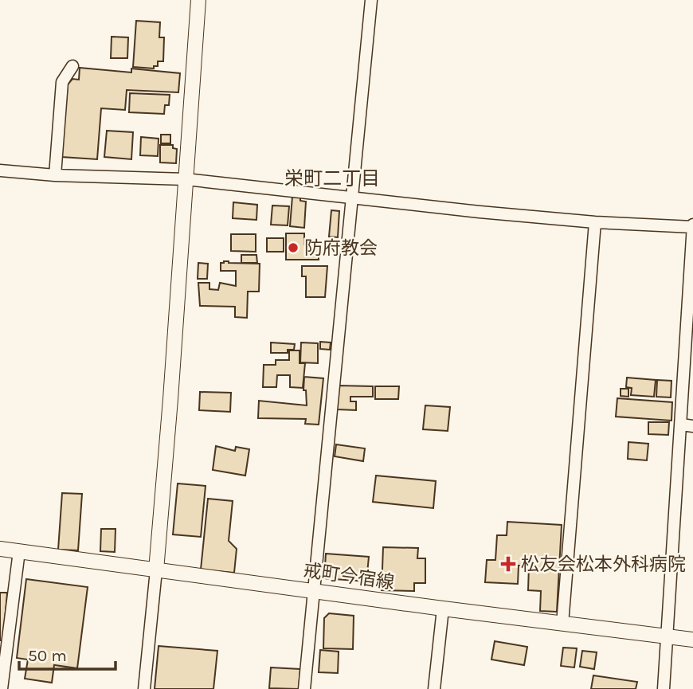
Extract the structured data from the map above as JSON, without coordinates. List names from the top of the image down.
{
  "streets": {
    "street": ["戒町今宿線"]
  },
  "districts": ["栄町二丁目"],
  "places": {
    "other": ["防府教会"],
    "health": ["松友会松本外科病院"]
  },
  "scale_bar": "50 m"
}
